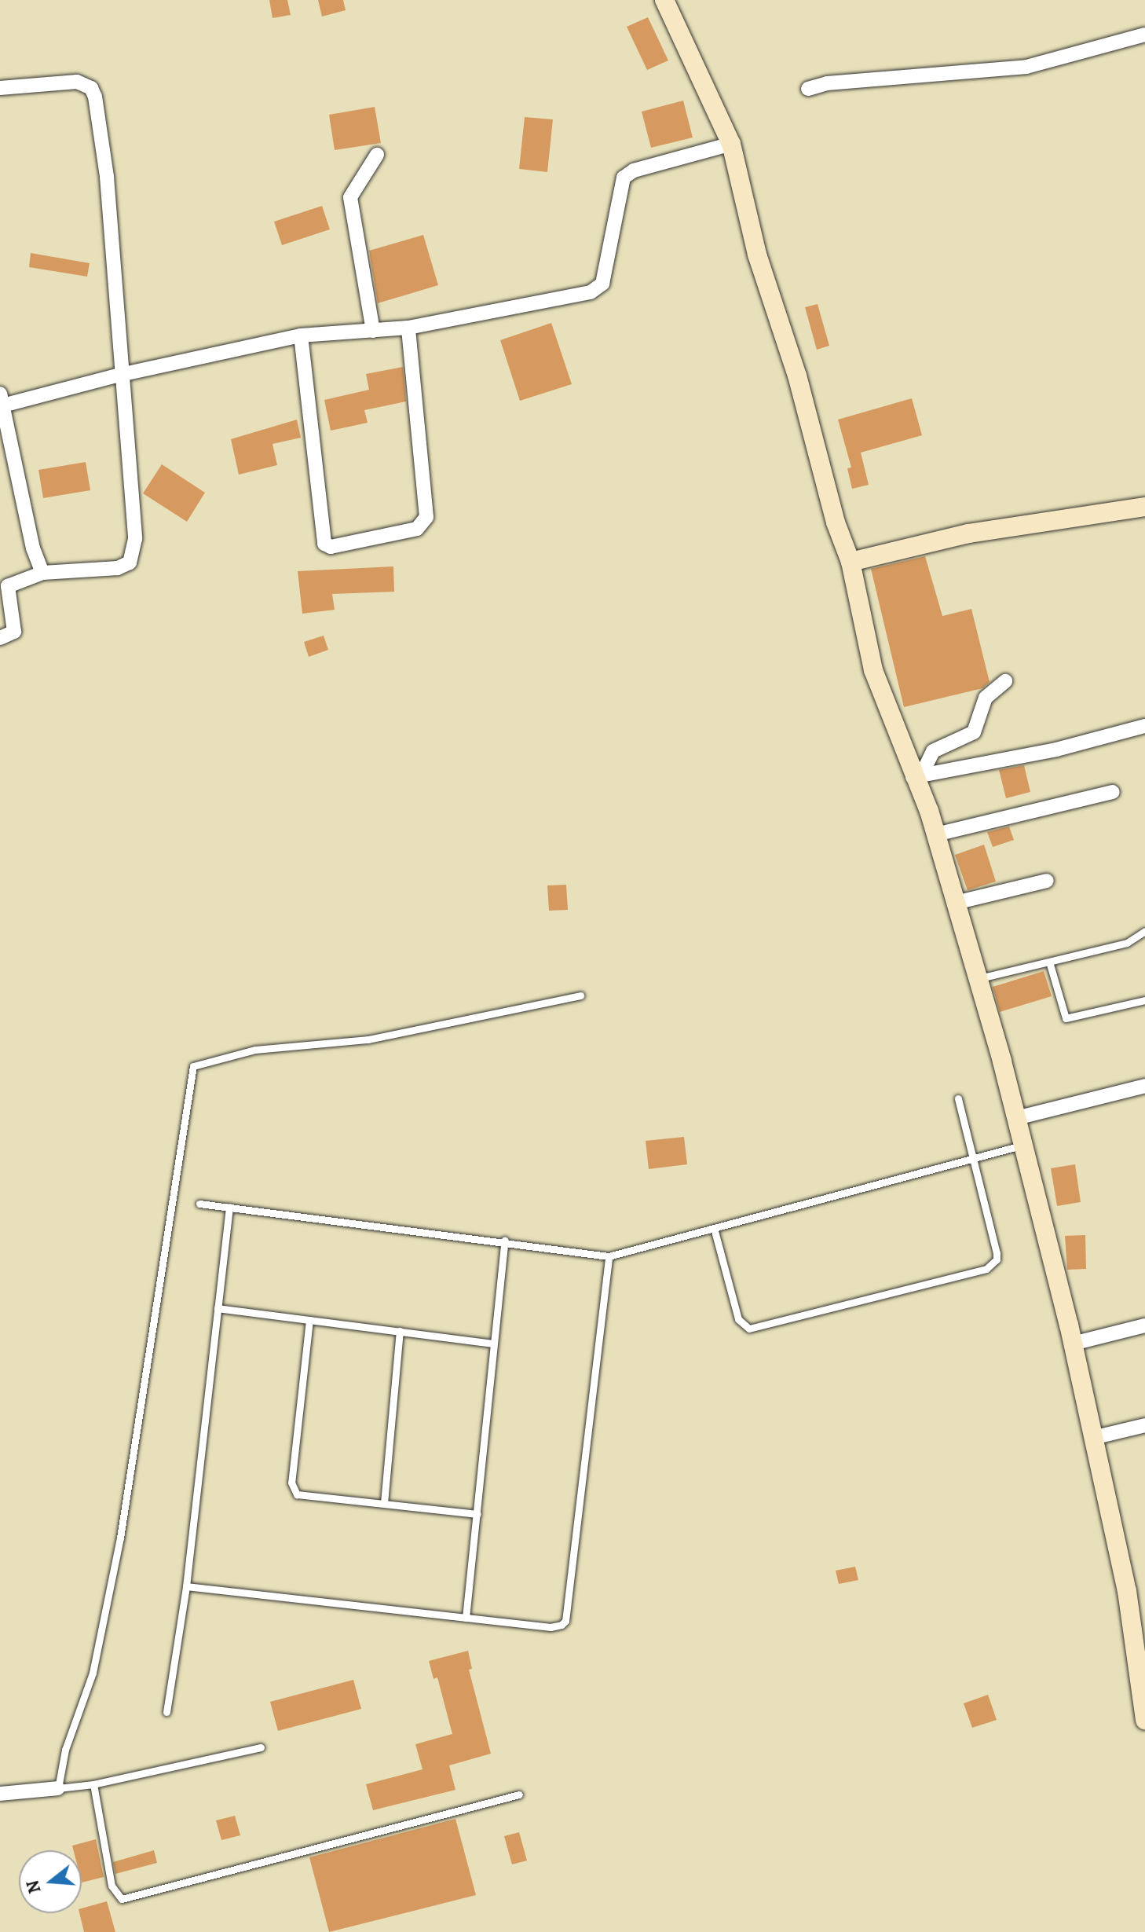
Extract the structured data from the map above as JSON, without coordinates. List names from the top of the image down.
{
  "north": "left"
}
